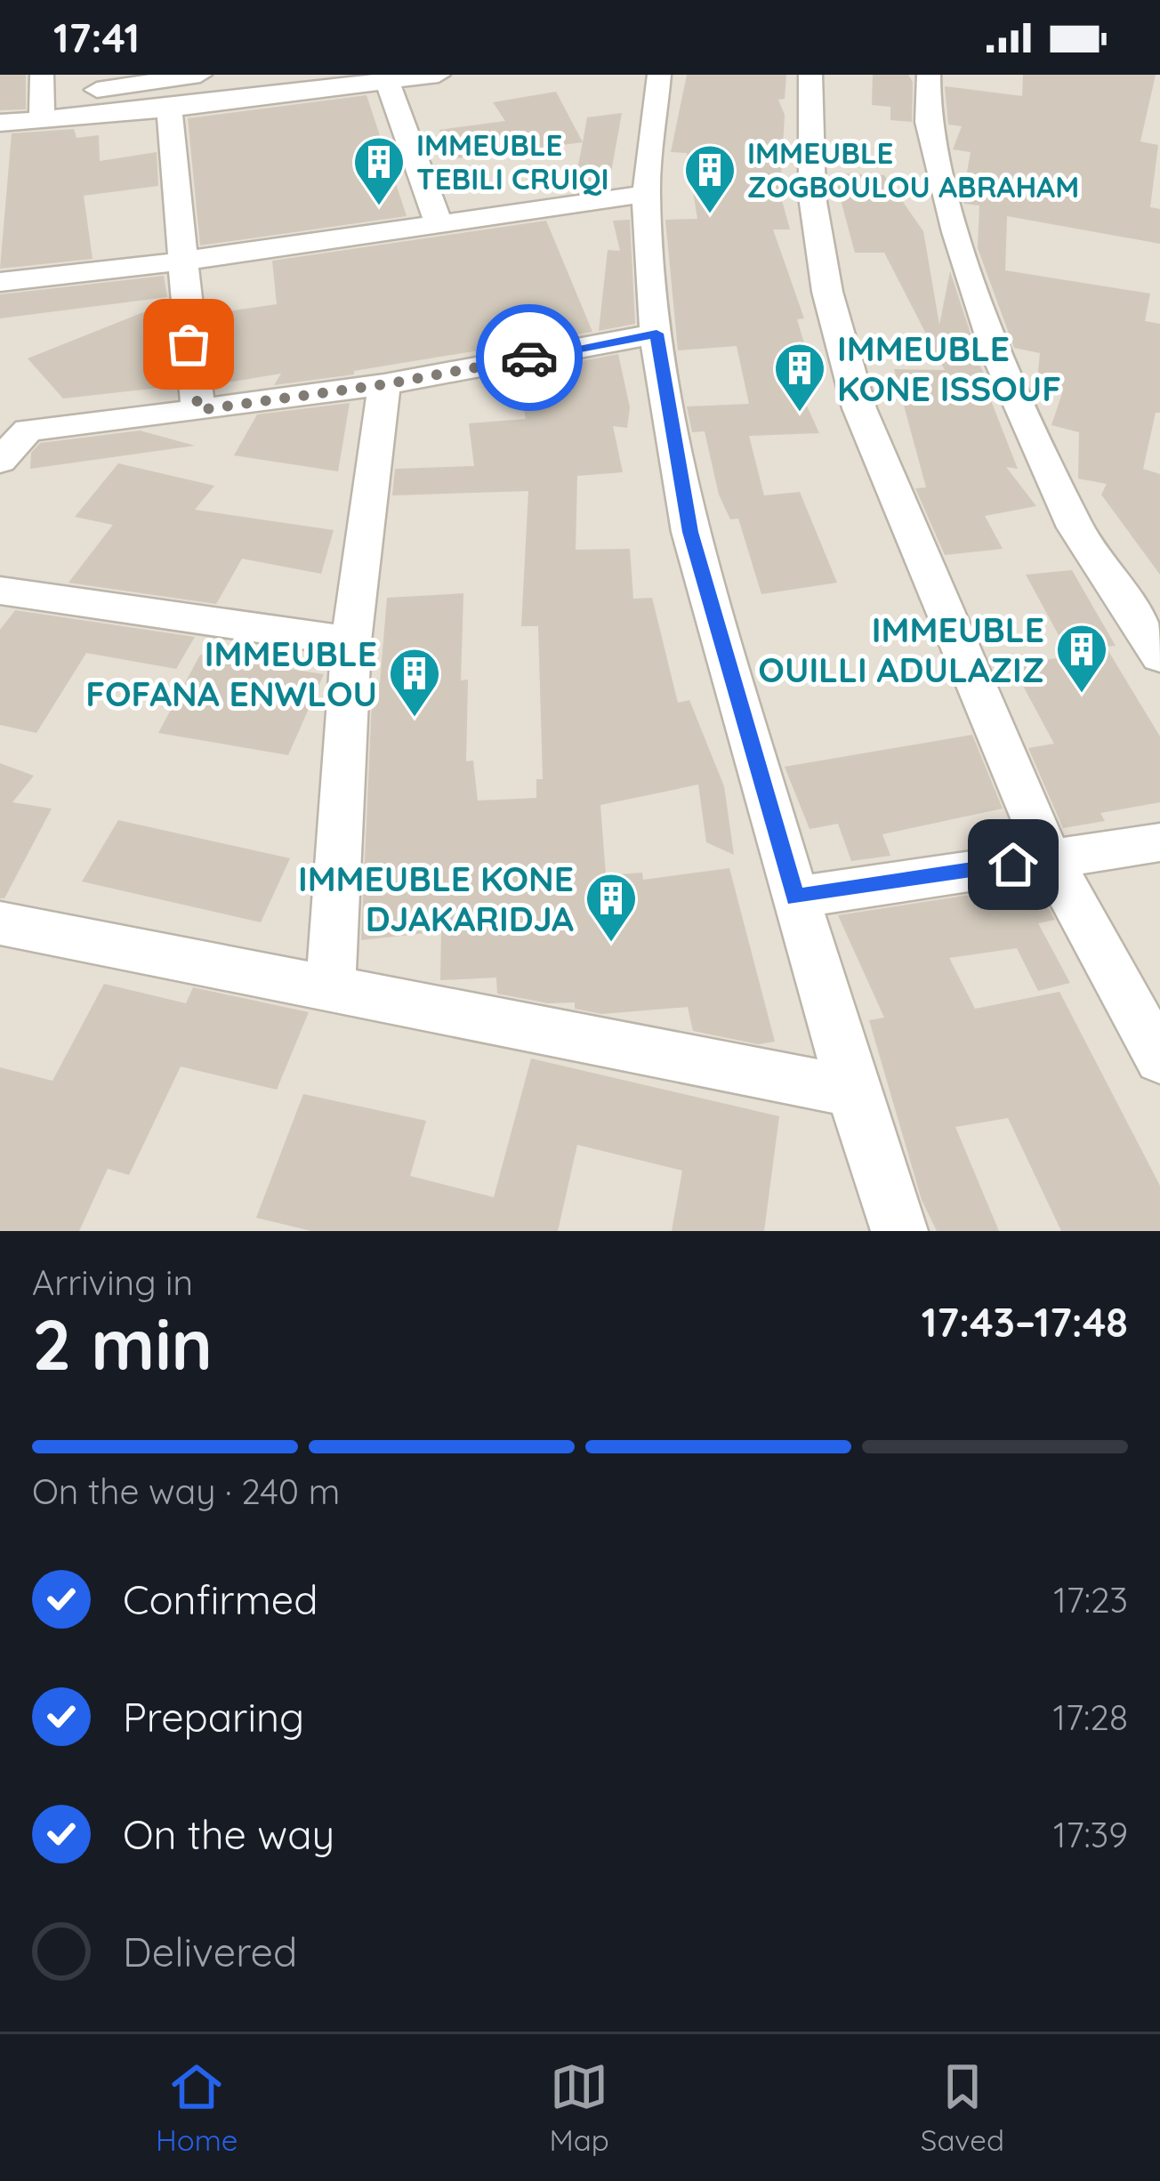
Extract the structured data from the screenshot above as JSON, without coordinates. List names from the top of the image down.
{
  "places": {
    "building": [
      "IMMEUBLE TEBILI CRUIQI",
      "IMMEUBLE ZOGBOULOU ABRAHAM",
      "IMMEUBLE KONE ISSOUF",
      "IMMEUBLE OUILLI ADULAZIZ",
      "IMMEUBLE FOFANA ENWLOU",
      "IMMEUBLE KONE DJAKARIDJA"
    ]
  },
  "page": {
    "status": "17:41",
    "heading": ["2 min", "Arriving in", "17:43–17:48"],
    "bar": "On the way · 240 m",
    "list": [
      ["Confirmed", "17:23"],
      ["Preparing", "17:28"],
      ["On the way", "17:39"],
      "Delivered"
    ],
    "tabs": ["Home", "Map", "Saved"]
  }
}
